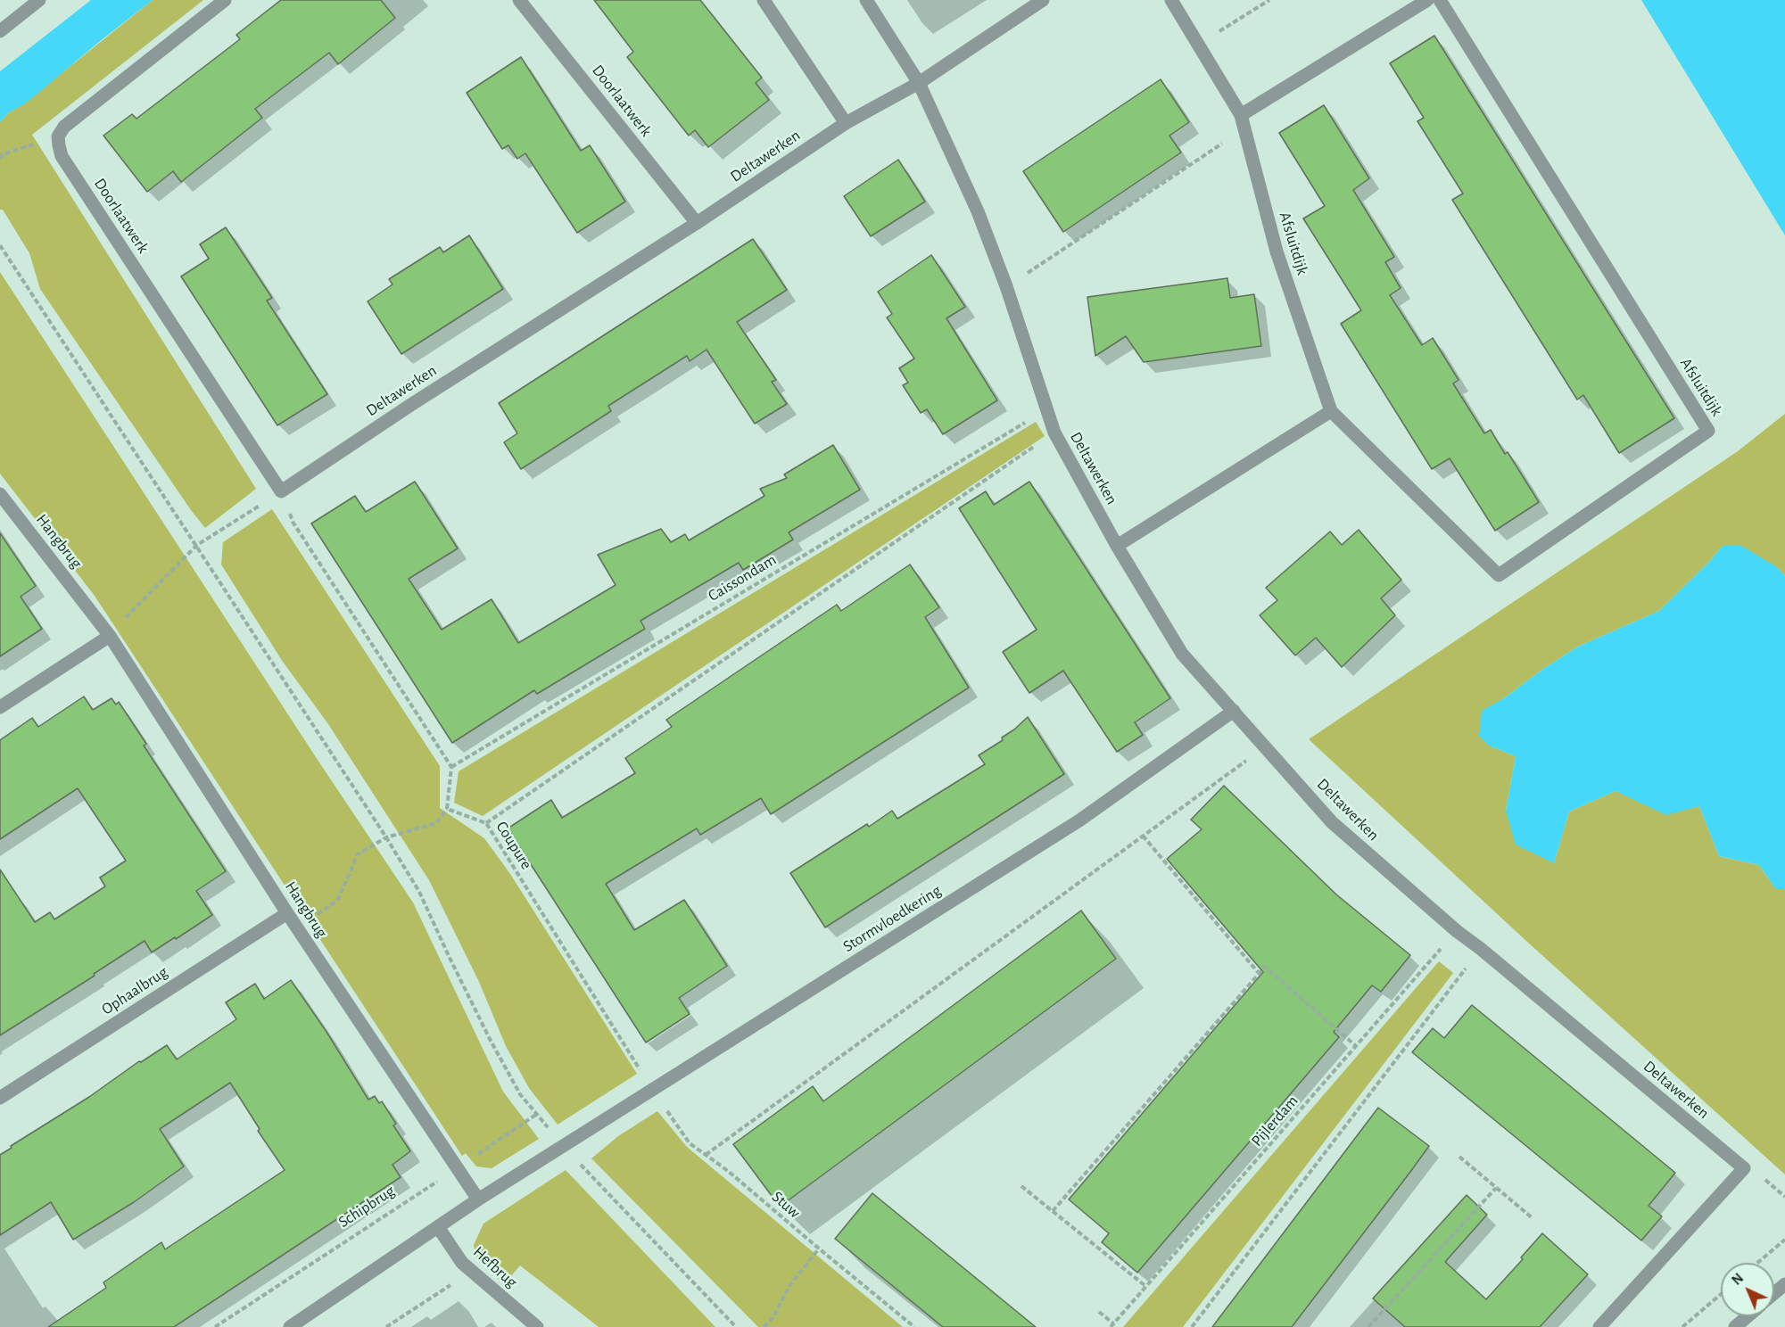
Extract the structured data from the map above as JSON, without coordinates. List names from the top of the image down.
{
  "streets": {
    "street": [
      "Doorlaatwerk",
      "Deltawerken",
      "Afsluitdijk",
      "Hangbrug",
      "Stormvloedkering",
      "Ophaalbrug",
      "Hefbrug"
    ],
    "path": [
      "Caissondam",
      "Coupure",
      "Pijlerdam",
      "Stuw",
      "Schipbrug"
    ]
  },
  "crossings": [
    ["Doorlaatwerk", "Deltawerken"],
    ["Deltawerken", "Caissondam"],
    ["Deltawerken", "Stormvloedkering"],
    ["Deltawerken", "Pijlerdam"],
    ["Hangbrug", "Ophaalbrug"],
    ["Hangbrug", "Schipbrug"],
    ["Coupure", "Stormvloedkering"],
    ["Coupure", "Stuw"],
    ["Stormvloedkering", "Stuw"]
  ],
  "north": "top left"
}
